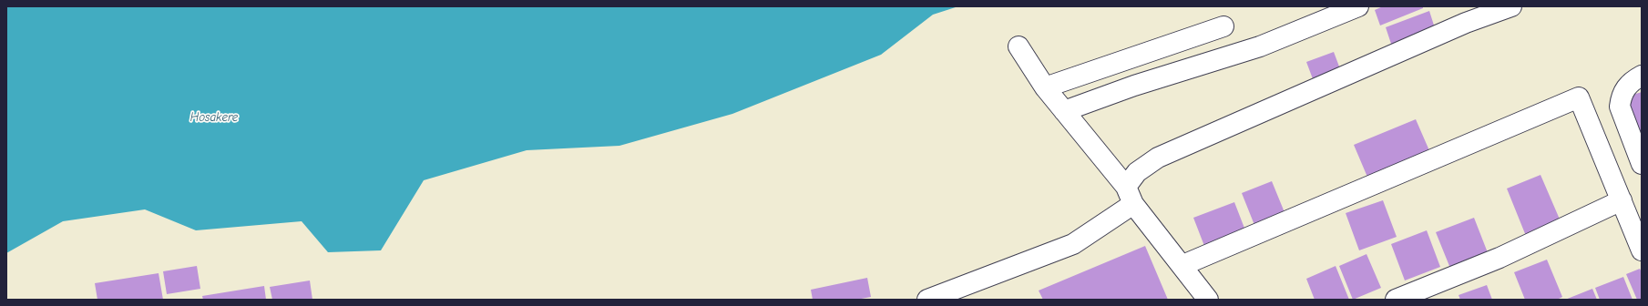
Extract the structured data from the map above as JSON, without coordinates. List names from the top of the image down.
{
  "water": ["Hosakere"]
}
